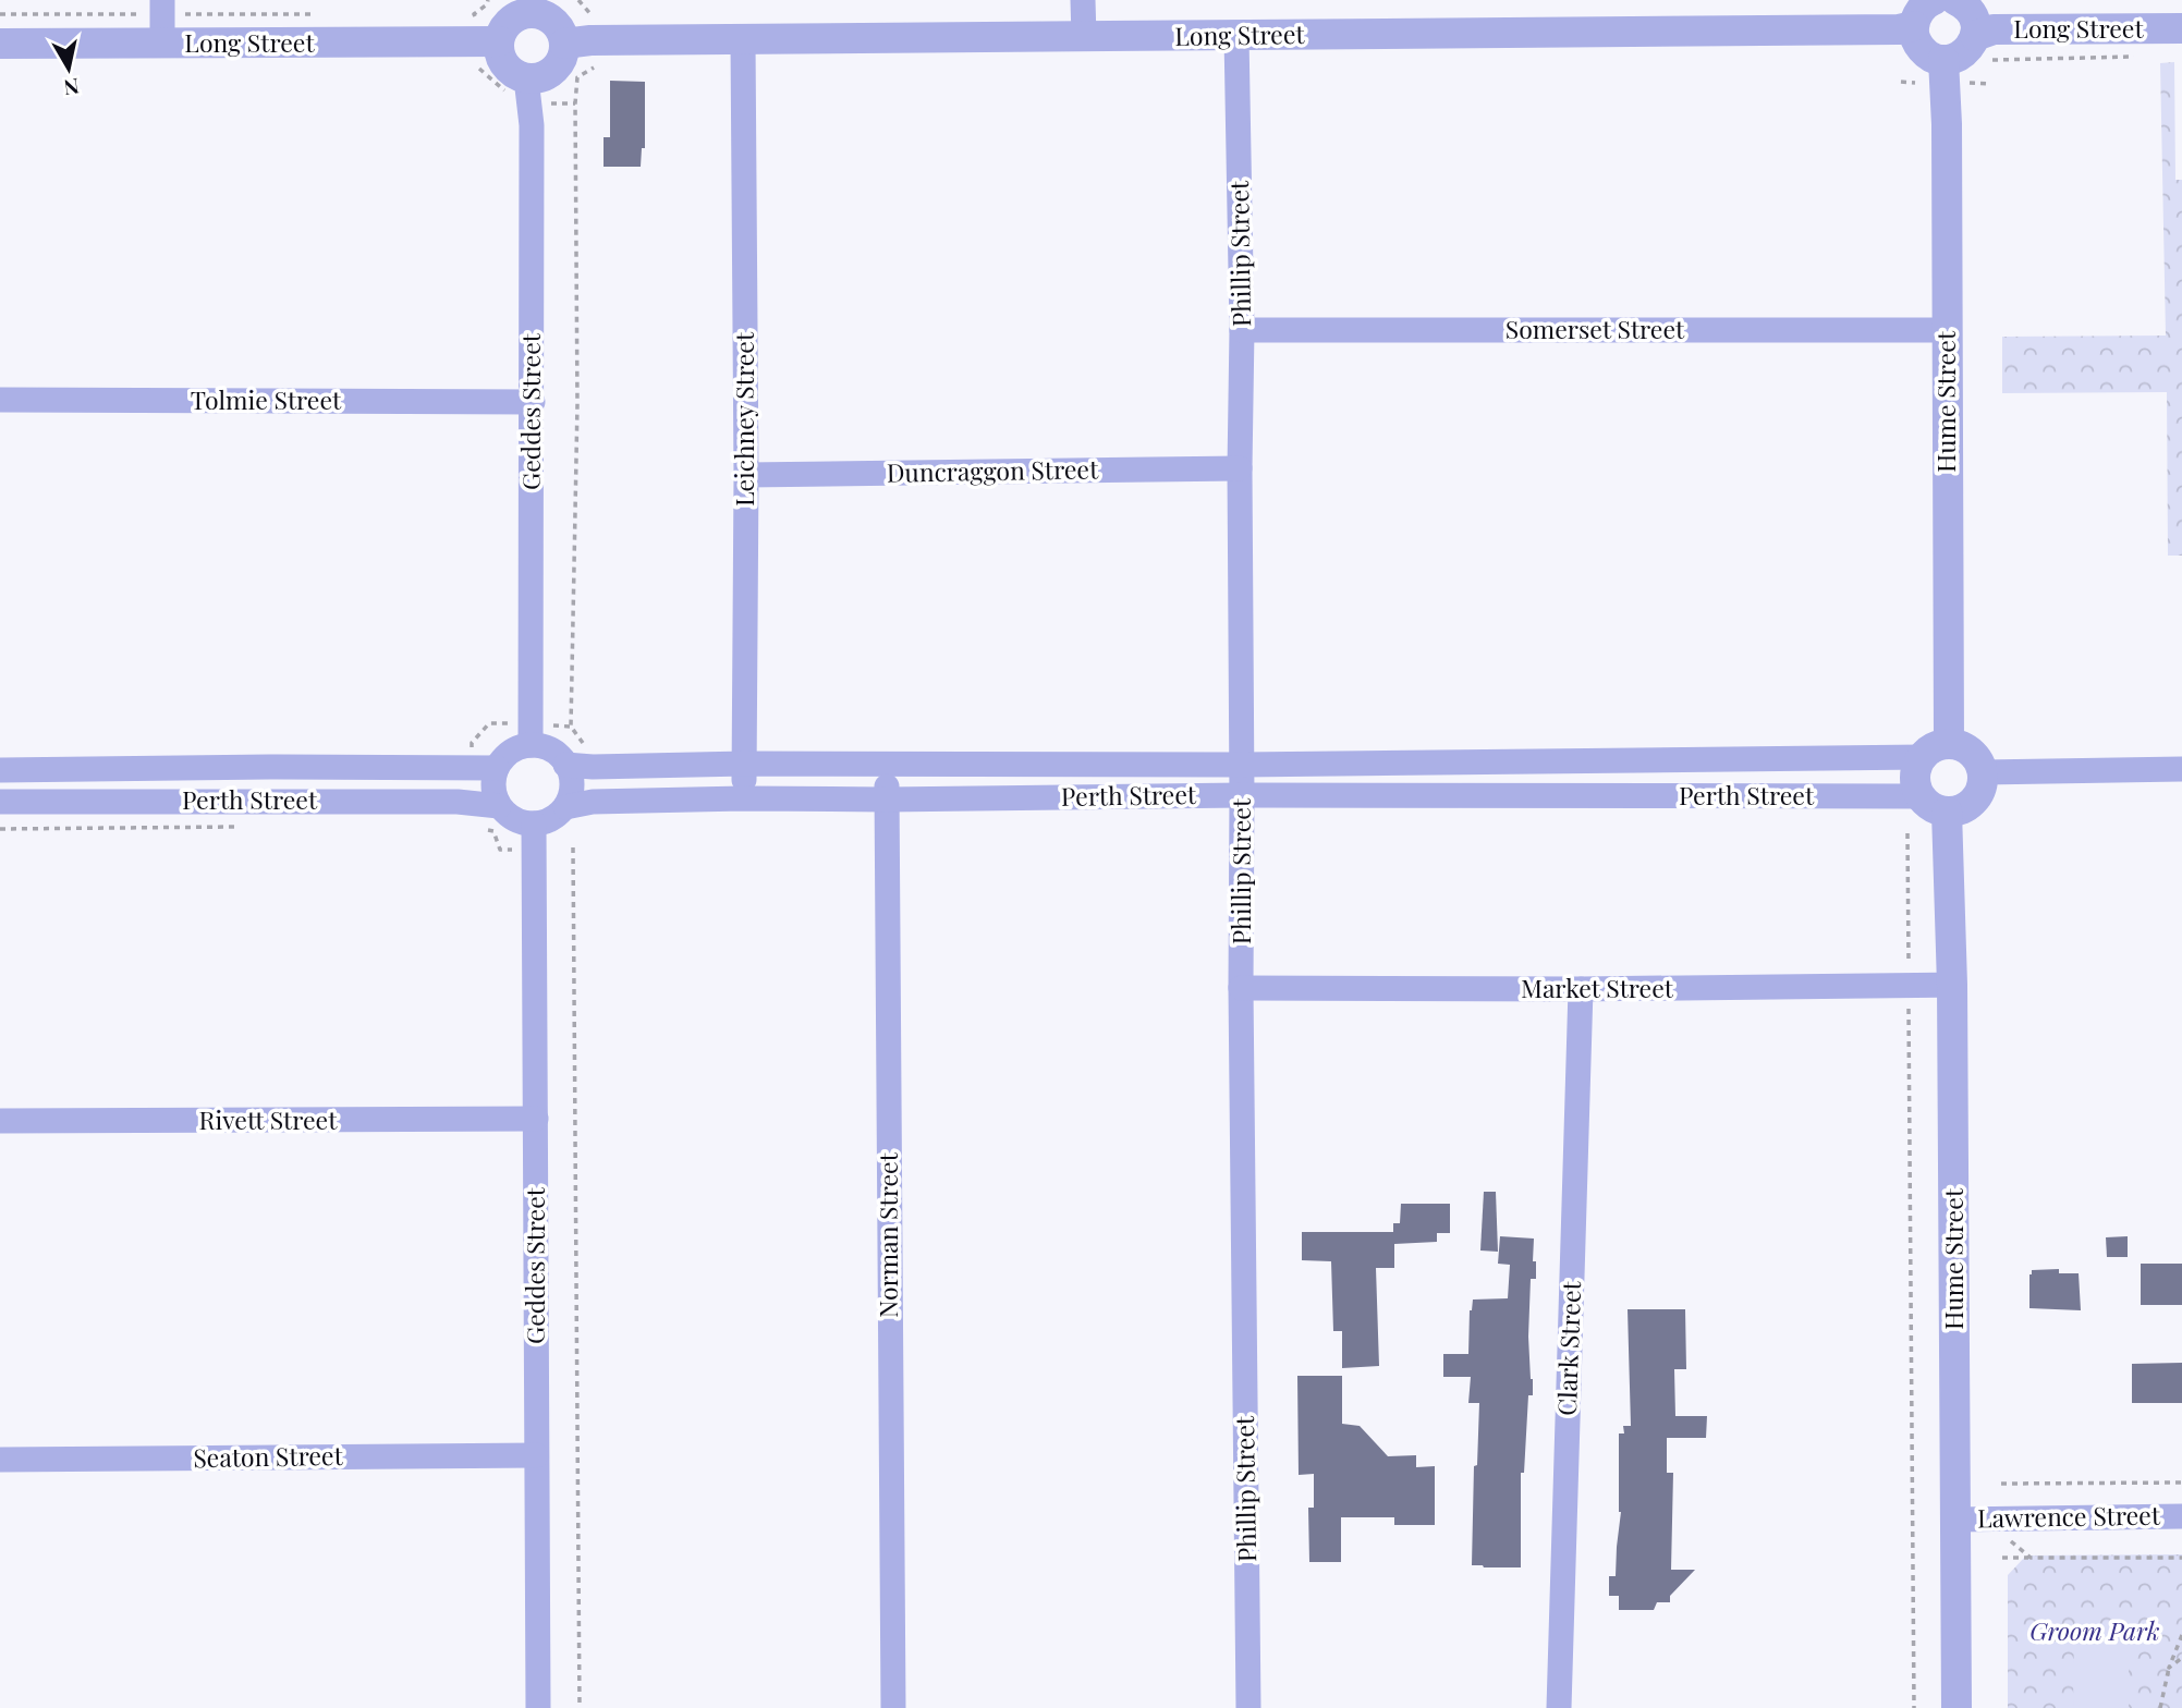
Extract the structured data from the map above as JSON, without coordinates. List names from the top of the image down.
{
  "streets": {
    "street": [
      "Long Street",
      "Phillip Street",
      "Somerset Street",
      "Tolmie Street",
      "Hume Street",
      "Geddes Street",
      "Leichney Street",
      "Duncraggon Street",
      "Perth Street",
      "Market Street",
      "Rivett Street",
      "Norman Street",
      "Clark Street",
      "Seaton Street",
      "Lawrence Street"
    ]
  },
  "crossings": [
    ["Long Street", "Phillip Street"],
    ["Long Street", "Geddes Street"],
    ["Long Street", "Leichney Street"],
    ["Phillip Street", "Somerset Street"],
    ["Phillip Street", "Duncraggon Street"],
    ["Phillip Street", "Perth Street"],
    ["Phillip Street", "Market Street"],
    ["Somerset Street", "Hume Street"],
    ["Tolmie Street", "Geddes Street"],
    ["Hume Street", "Perth Street"],
    ["Hume Street", "Market Street"],
    ["Hume Street", "Lawrence Street"],
    ["Geddes Street", "Perth Street"],
    ["Geddes Street", "Rivett Street"],
    ["Geddes Street", "Seaton Street"],
    ["Leichney Street", "Duncraggon Street"],
    ["Leichney Street", "Perth Street"],
    ["Perth Street", "Norman Street"],
    ["Market Street", "Clark Street"]
  ],
  "parks": ["Groom Park"],
  "north": "bottom"
}
